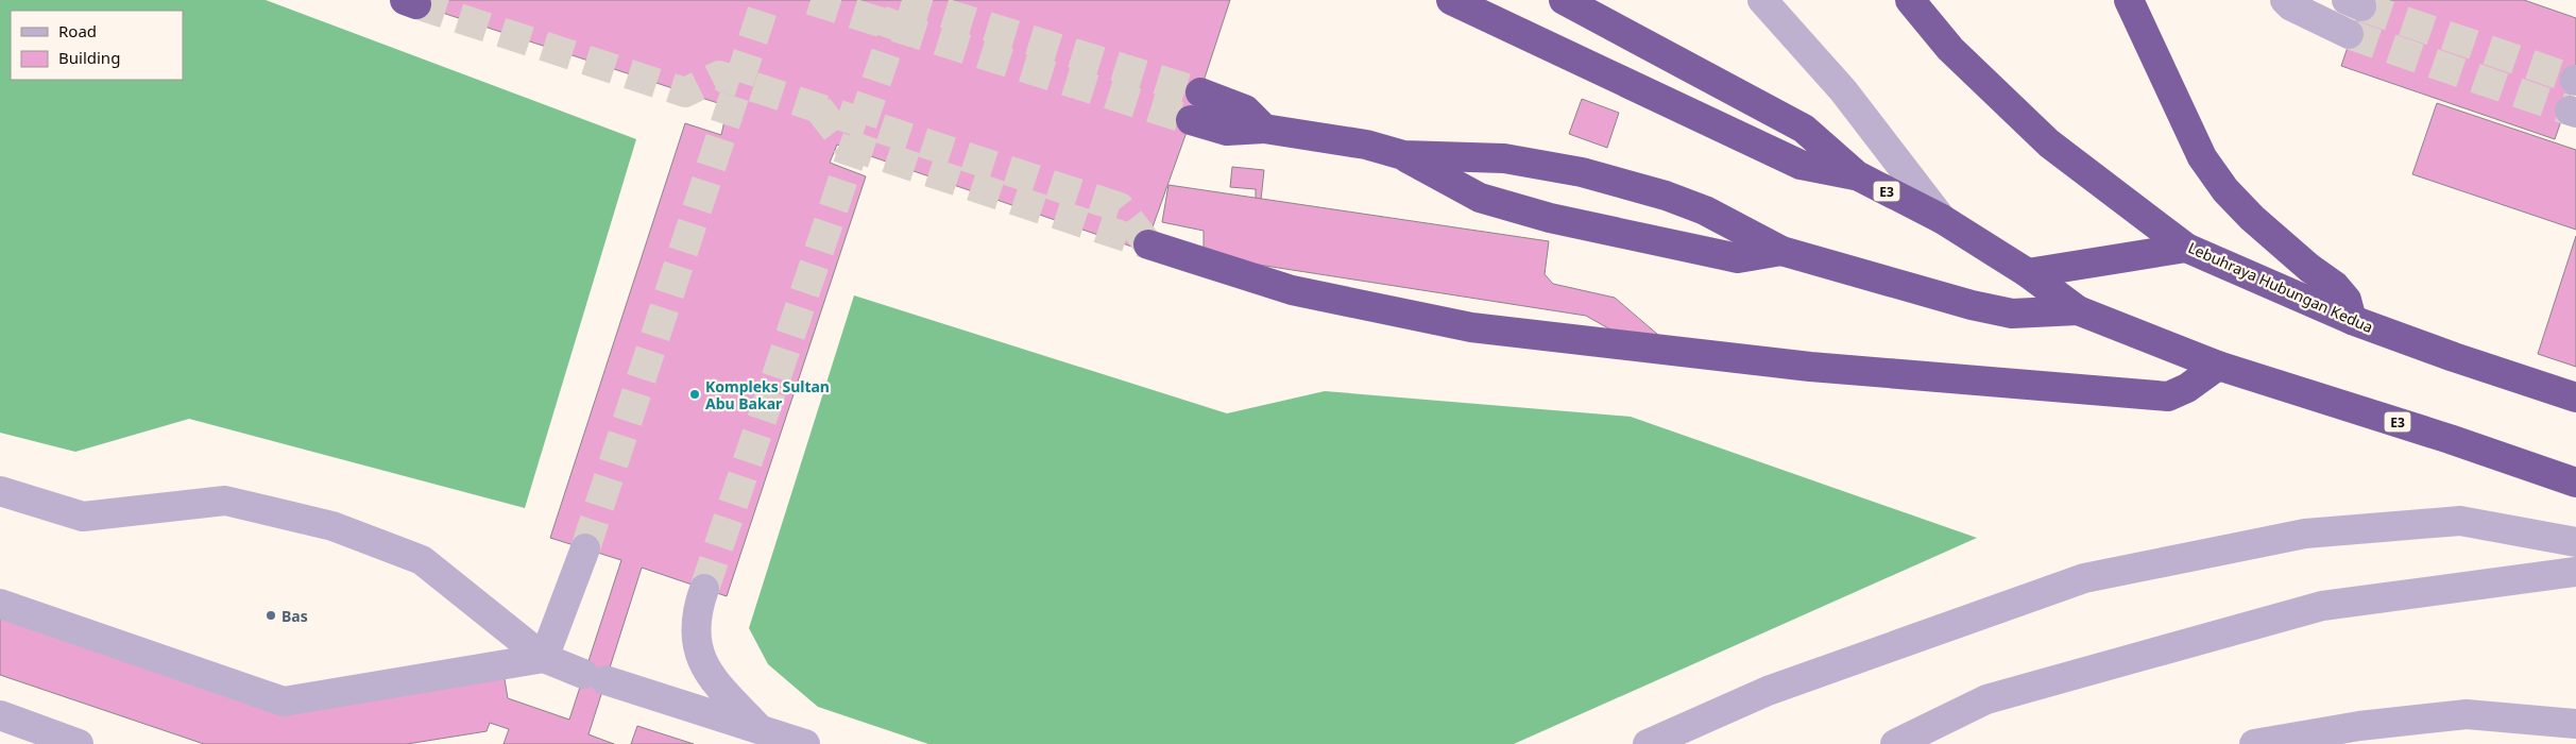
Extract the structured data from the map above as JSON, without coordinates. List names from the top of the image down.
{
  "streets": {
    "highway": ["E3", "Lebuhraya Hubungan Kedua"]
  },
  "places": ["Kompleks Sultan Abu Bakar", "Bas"],
  "legend": ["Road", "Building"]
}
